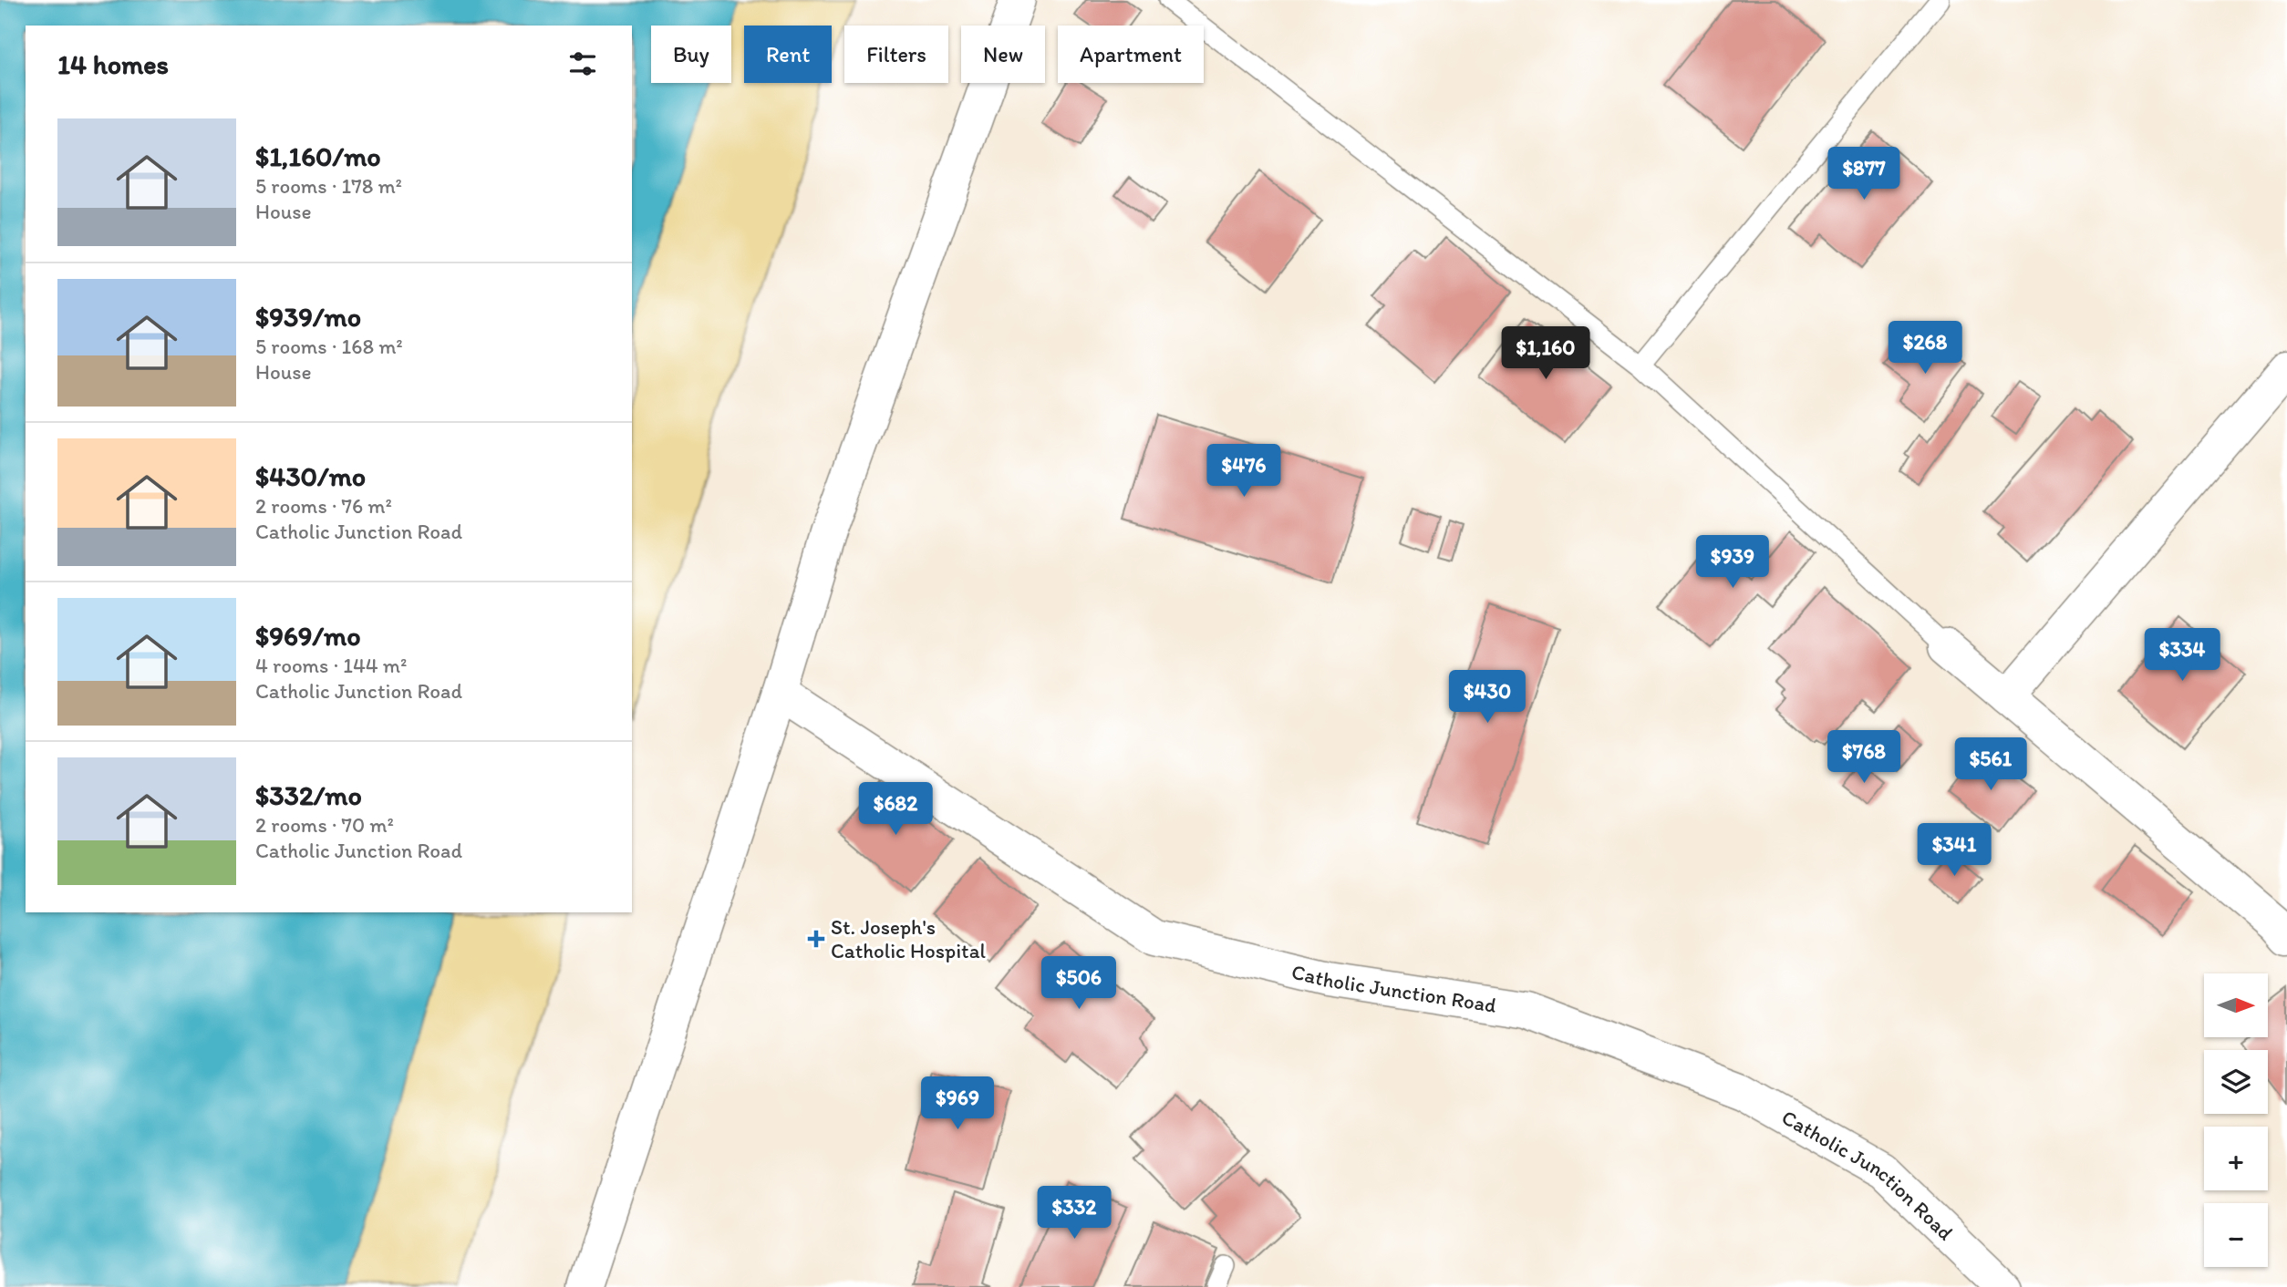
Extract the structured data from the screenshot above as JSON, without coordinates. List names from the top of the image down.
{
  "streets": {
    "street": ["Catholic Junction Road"]
  },
  "places": {
    "health": ["St. Joseph's Catholic Hospital"]
  },
  "north": "right",
  "page": {
    "chip": [
      "Buy",
      "Rent",
      "Filters",
      "New",
      "Apartment"
    ],
    "heading": "14 homes",
    "list": [
      {
        "name": "$1,160/mo",
        "note": "5 rooms · 178 m² · House"
      },
      {
        "name": "$939/mo",
        "note": "5 rooms · 168 m² · House"
      },
      {
        "name": "$430/mo",
        "note": "2 rooms · 76 m² · Catholic Junction Road"
      },
      {
        "name": "$969/mo",
        "note": "4 rooms · 144 m² · Catholic Junction Road"
      },
      {
        "name": "$332/mo",
        "note": "2 rooms · 70 m² · Catholic Junction Road"
      }
    ],
    "price": [
      "$877",
      "$268",
      "$1,160",
      "$476",
      "$939",
      "$334",
      "$430",
      "$768",
      "$561",
      "$682",
      "$341",
      "$506",
      "$969",
      "$332"
    ],
    "map_buttons": ["+", "−"]
  }
}
